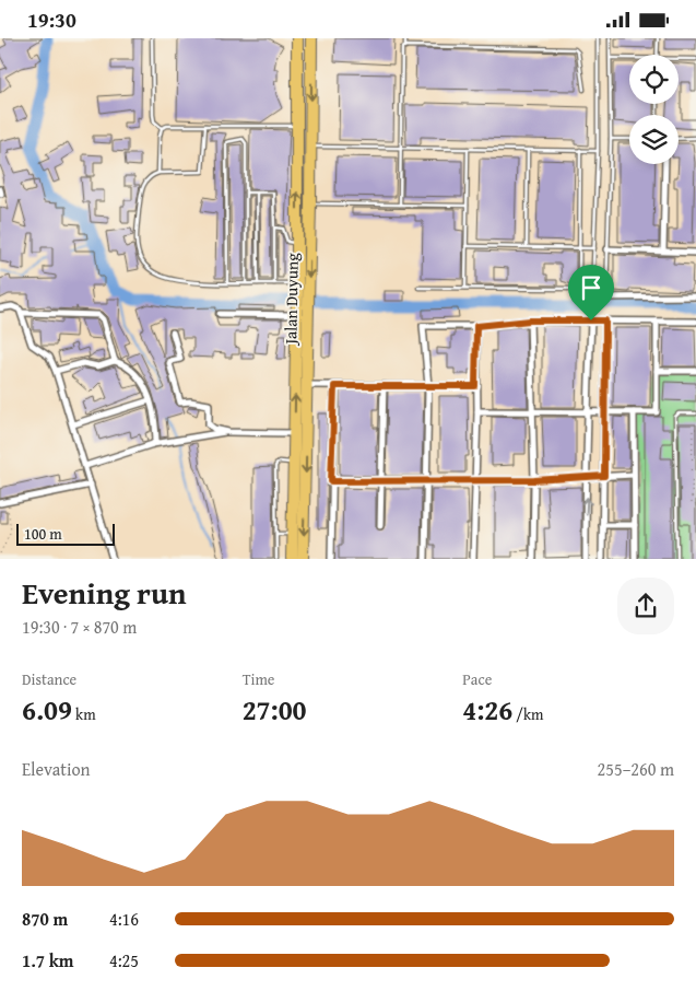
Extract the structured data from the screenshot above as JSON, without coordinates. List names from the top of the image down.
{
  "streets": {
    "highway": ["Jalan Duyung"]
  },
  "scale_bar": "100 m",
  "page": {
    "status": "19:30",
    "scale": "100 m",
    "heading": ["Evening run", "19:30 · 7 × 870 m"],
    "stats": [
      ["Distance", "6.09 km"],
      ["Time", "27:00"],
      ["Pace", "4:26 /km"]
    ],
    "chart": ["Elevation", "255–260 m"],
    "list": [
      {
        "name": "870 m",
        "note": "4:16"
      },
      {
        "name": "1.7 km",
        "note": "4:25"
      }
    ]
  }
}
